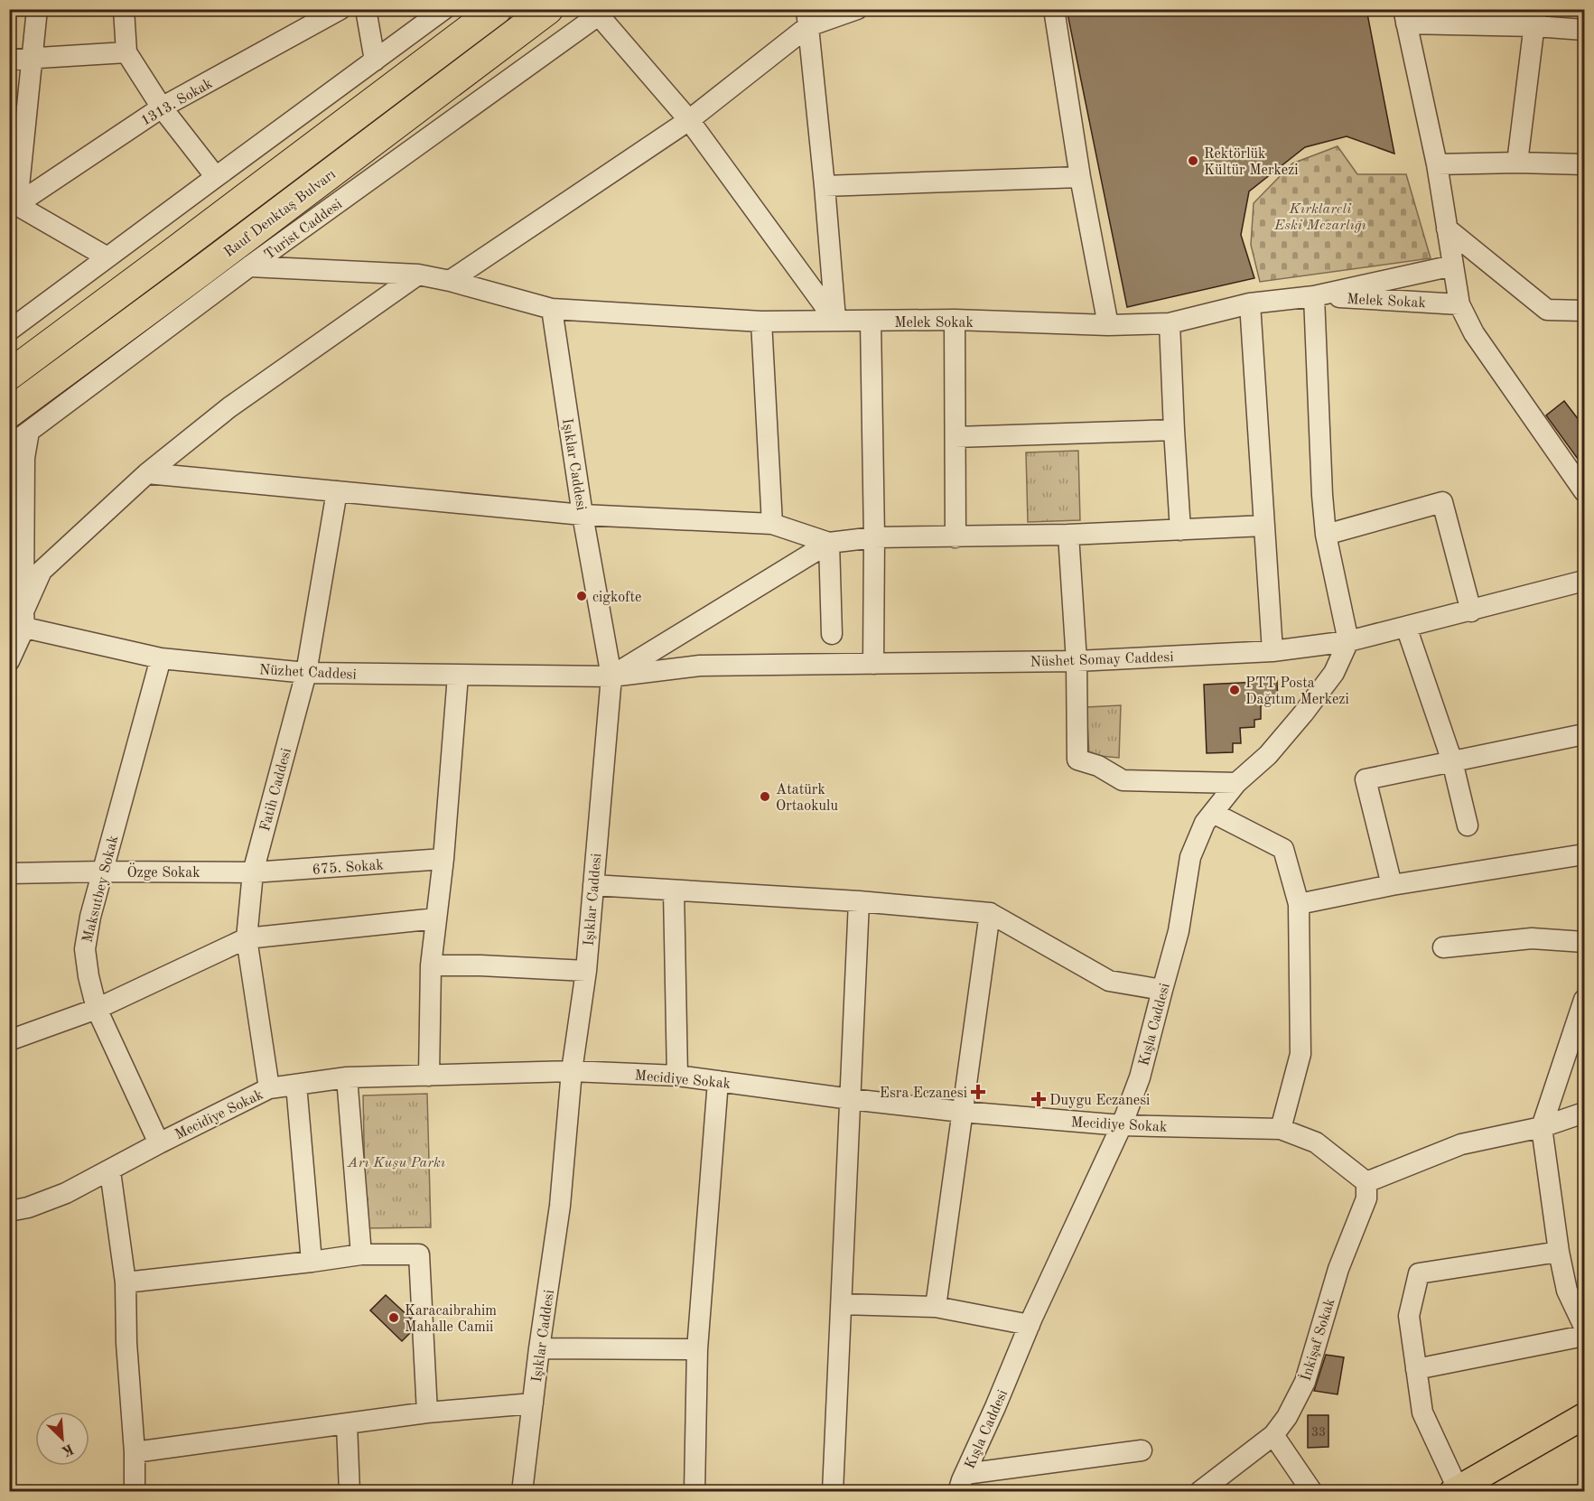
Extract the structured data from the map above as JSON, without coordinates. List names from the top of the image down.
{
  "streets": {
    "highway": ["Rauf Denktaş Bulvarı"],
    "street": [
      "1313. Sokak",
      "Turist Caddesi",
      "Melek Sokak",
      "Işıklar Caddesi",
      "Nüshet Somay Caddesi",
      "Nüzhet Caddesi",
      "Fatih Caddesi",
      "675. Sokak",
      "Özge Sokak",
      "Maksutbey Sokak",
      "Kışla Caddesi",
      "Mecidiye Sokak",
      "İnkişaf Sokak"
    ]
  },
  "crossings": [
    ["Rauf Denktaş Bulvarı", "Turist Caddesi"],
    ["Turist Caddesi", "Melek Sokak"],
    ["Melek Sokak", "Işıklar Caddesi"],
    ["Işıklar Caddesi", "Nüshet Somay Caddesi"],
    ["Işıklar Caddesi", "Nüzhet Caddesi"],
    ["Işıklar Caddesi", "Mecidiye Sokak"],
    ["Nüshet Somay Caddesi", "Nüzhet Caddesi"],
    ["Nüshet Somay Caddesi", "Kışla Caddesi"],
    ["Nüzhet Caddesi", "Fatih Caddesi"],
    ["Nüzhet Caddesi", "Maksutbey Sokak"],
    ["Fatih Caddesi", "675. Sokak"],
    ["Fatih Caddesi", "Özge Sokak"],
    ["Fatih Caddesi", "Mecidiye Sokak"],
    ["675. Sokak", "Özge Sokak"],
    ["Özge Sokak", "Maksutbey Sokak"],
    ["Maksutbey Sokak", "Mecidiye Sokak"],
    ["Kışla Caddesi", "Mecidiye Sokak"],
    ["Mecidiye Sokak", "İnkişaf Sokak"]
  ],
  "parks": ["Kırklareli Eski Mezarlığı", "Arı Kuşu Parkı"],
  "places": {
    "other": [
      "Rektörlük Kültür Merkezi",
      "cigkofte",
      "PTT Posta Dağıtım Merkezi",
      "Atatürk Ortaokulu",
      "Karacaibrahim Mahalle Camii"
    ],
    "health": ["Esra Eczanesi", "Duygu Eczanesi"]
  },
  "house_numbers": ["33"],
  "north": "bottom right"
}
